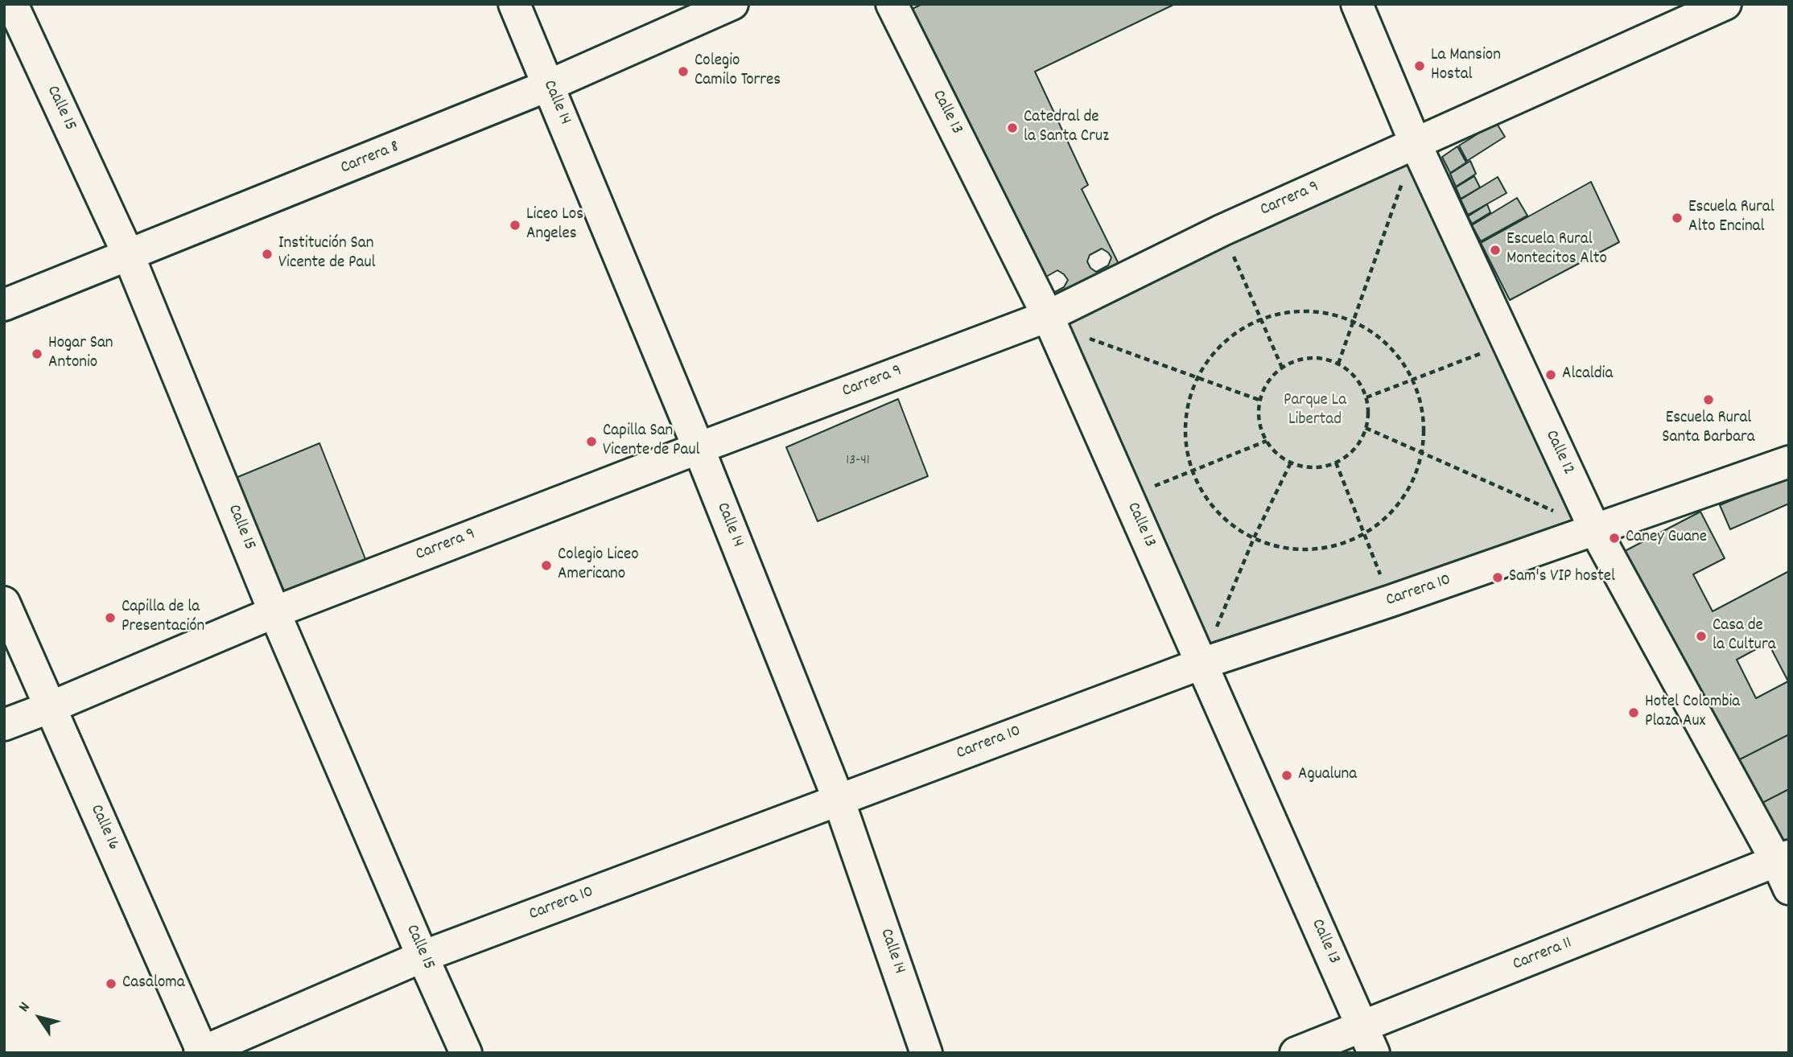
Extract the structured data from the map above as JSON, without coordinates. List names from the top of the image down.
{
  "streets": {
    "street": [
      "Calle 14",
      "Calle 15",
      "Calle 13",
      "Carrera 8",
      "Carrera 9",
      "Calle 12",
      "Carrera 10",
      "Calle 16",
      "Carrera 11"
    ]
  },
  "crossings": [
    ["Calle 14", "Carrera 8"],
    ["Calle 14", "Carrera 9"],
    ["Calle 14", "Carrera 10"],
    ["Calle 15", "Carrera 8"],
    ["Calle 15", "Carrera 9"],
    ["Calle 15", "Carrera 10"],
    ["Calle 13", "Carrera 9"],
    ["Calle 13", "Carrera 10"],
    ["Calle 13", "Carrera 11"],
    ["Carrera 9", "Calle 12"],
    ["Carrera 9", "Calle 16"],
    ["Calle 12", "Carrera 10"],
    ["Calle 12", "Carrera 11"],
    ["Carrera 10", "Calle 16"]
  ],
  "parks": ["Parque La Libertad"],
  "places": [
    "La Mansion Hostal",
    "Colegio Camilo Torres",
    "Catedral de la Santa Cruz",
    "Escuela Rural Alto Encinal",
    "Liceo Los Angeles",
    "Escuela Rural Montecitos Alto",
    "Institución San Vicente de Paul",
    "Hogar San Antonio",
    "Alcaldia",
    "Escuela Rural Santa Barbara",
    "Capilla San Vicente de Paul",
    "Caney Guane",
    "Colegio Liceo Americano",
    "Sam's VIP hostel",
    "Capilla de la Presentación",
    "Casa de la Cultura",
    "Hotel Colombia Plaza Aux",
    "Agualuna",
    "Casaloma"
  ],
  "house_numbers": ["13-41"],
  "north": "top left"
}
